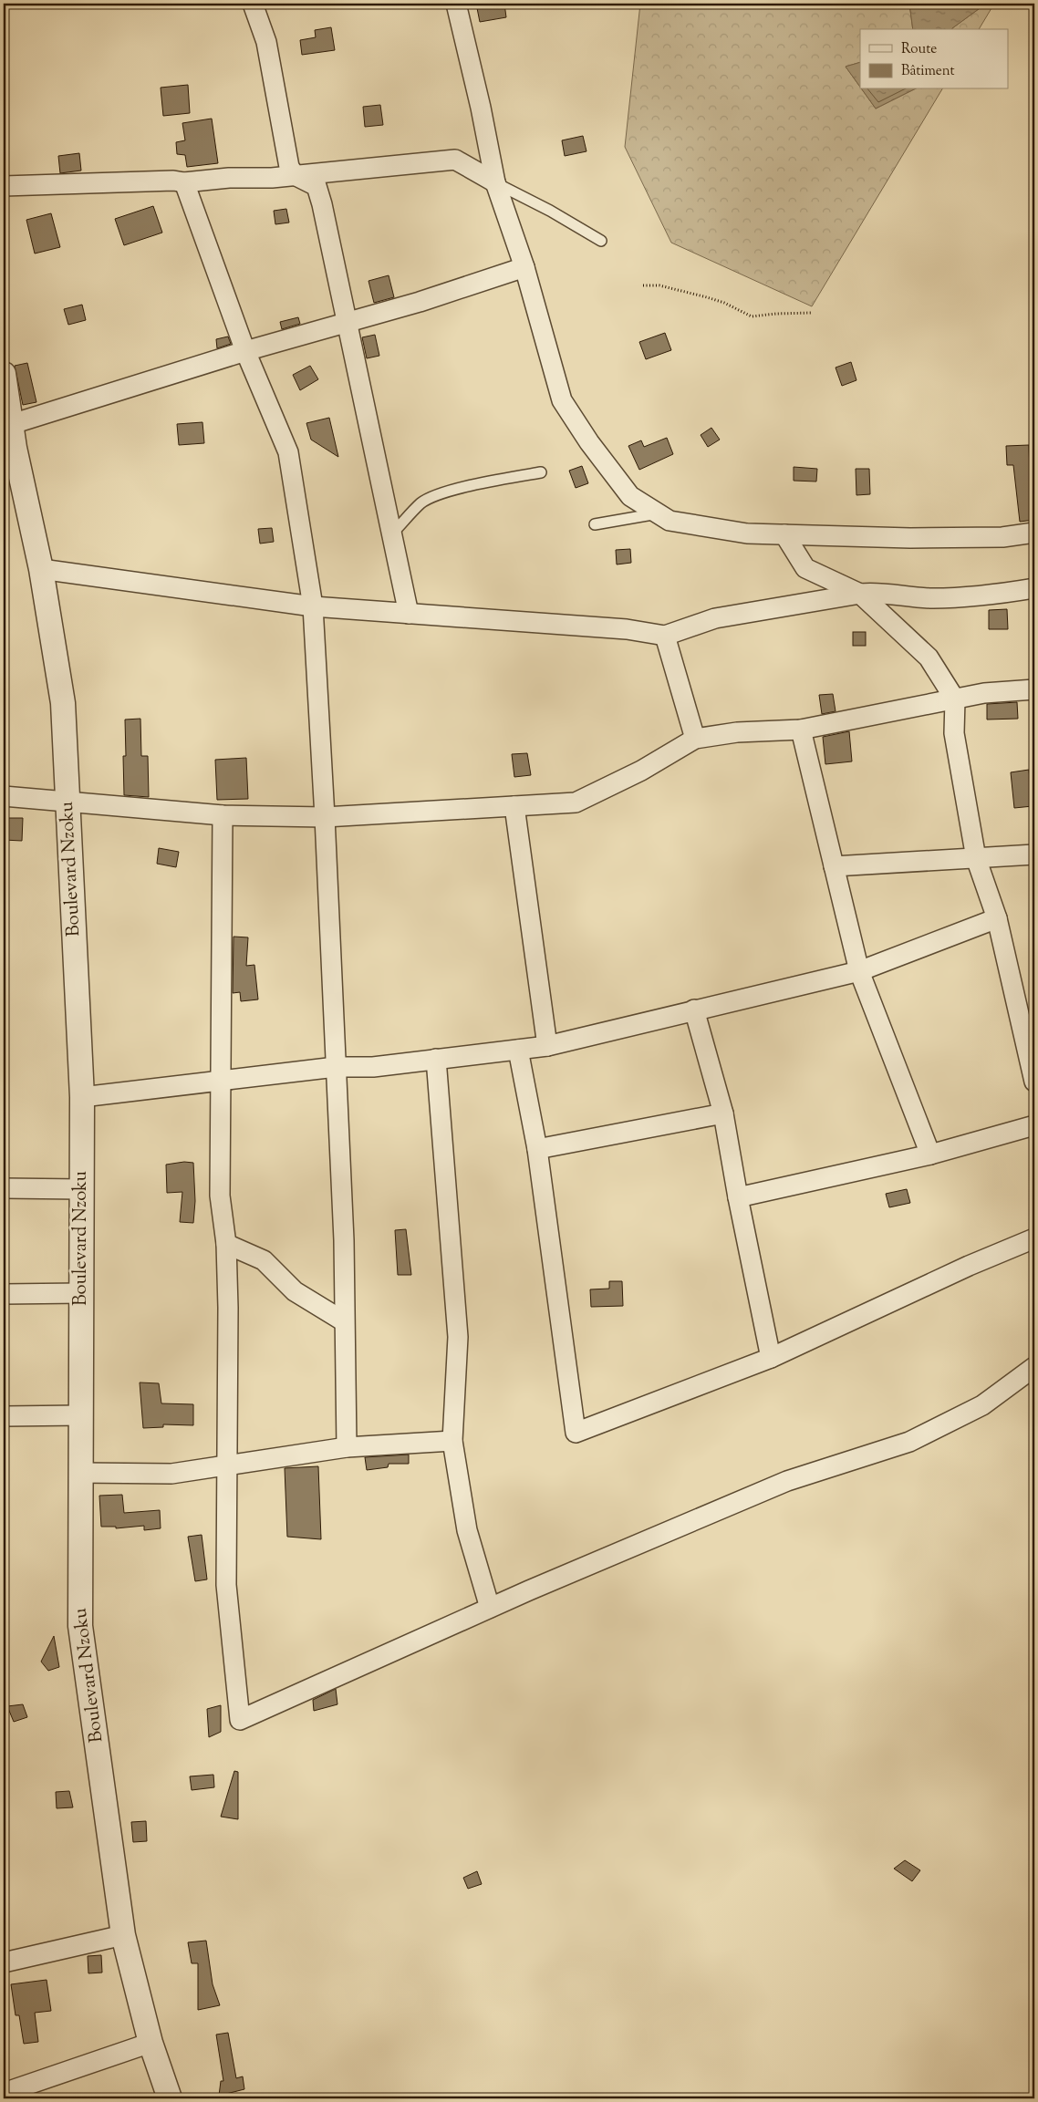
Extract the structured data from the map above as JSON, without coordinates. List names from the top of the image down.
{
  "streets": {
    "street": ["Boulevard Nzoku"]
  },
  "legend": ["Route", "Bâtiment"]
}
